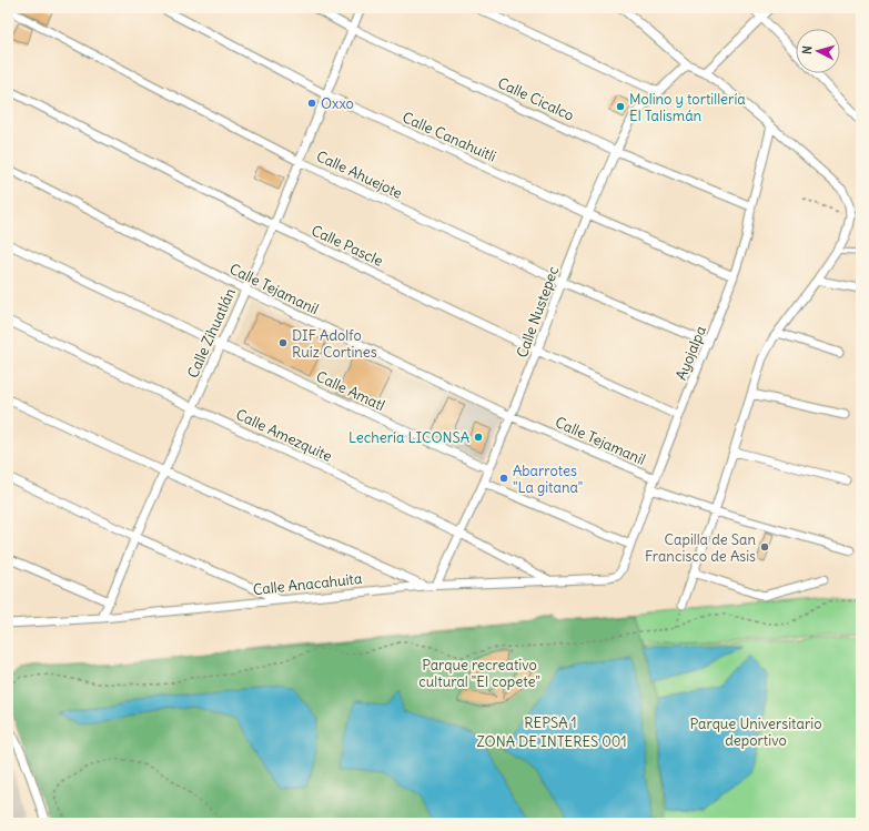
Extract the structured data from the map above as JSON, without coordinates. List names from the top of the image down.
{
  "streets": {
    "street": [
      "Calle Cicalco",
      "Calle Canahuitli",
      "Calle Ahuejote",
      "Calle Pascle",
      "Calle Tejamanil",
      "Calle Nustepec",
      "Calle Zihuatlán",
      "Ayojalpa",
      "Calle Amatl",
      "Calle Amezquite",
      "Calle Anacahuita"
    ]
  },
  "crossings": [
    ["Calle Cicalco", "Calle Nustepec"],
    ["Calle Cicalco", "Calle Zihuatlán"],
    ["Calle Cicalco", "Ayojalpa"],
    ["Calle Canahuitli", "Calle Nustepec"],
    ["Calle Canahuitli", "Calle Zihuatlán"],
    ["Calle Canahuitli", "Ayojalpa"],
    ["Calle Ahuejote", "Calle Nustepec"],
    ["Calle Ahuejote", "Calle Zihuatlán"],
    ["Calle Ahuejote", "Ayojalpa"],
    ["Calle Pascle", "Calle Nustepec"],
    ["Calle Pascle", "Calle Zihuatlán"],
    ["Calle Pascle", "Ayojalpa"],
    ["Calle Tejamanil", "Calle Nustepec"],
    ["Calle Tejamanil", "Calle Zihuatlán"],
    ["Calle Tejamanil", "Ayojalpa"],
    ["Calle Nustepec", "Calle Amatl"],
    ["Calle Nustepec", "Calle Amezquite"],
    ["Calle Nustepec", "Calle Anacahuita"],
    ["Calle Zihuatlán", "Calle Amatl"],
    ["Calle Zihuatlán", "Calle Amezquite"],
    ["Calle Zihuatlán", "Calle Anacahuita"],
    ["Ayojalpa", "Calle Anacahuita"],
    ["Calle Amezquite", "Calle Anacahuita"]
  ],
  "parks": [
    "Parque recreativo cultural \"El copete\"",
    "REPSA 1",
    "Parque Universitario deportivo",
    "ZONA DE INTERES 001"
  ],
  "places": [
    "Oxxo",
    "Molino y tortillería El Talismán",
    "DIF Adolfo Ruíz Cortines",
    "Lechería LICONSA",
    "Abarrotes \"La gitana\"",
    "Capilla de San Francisco de Asis"
  ],
  "north": "left"
}
